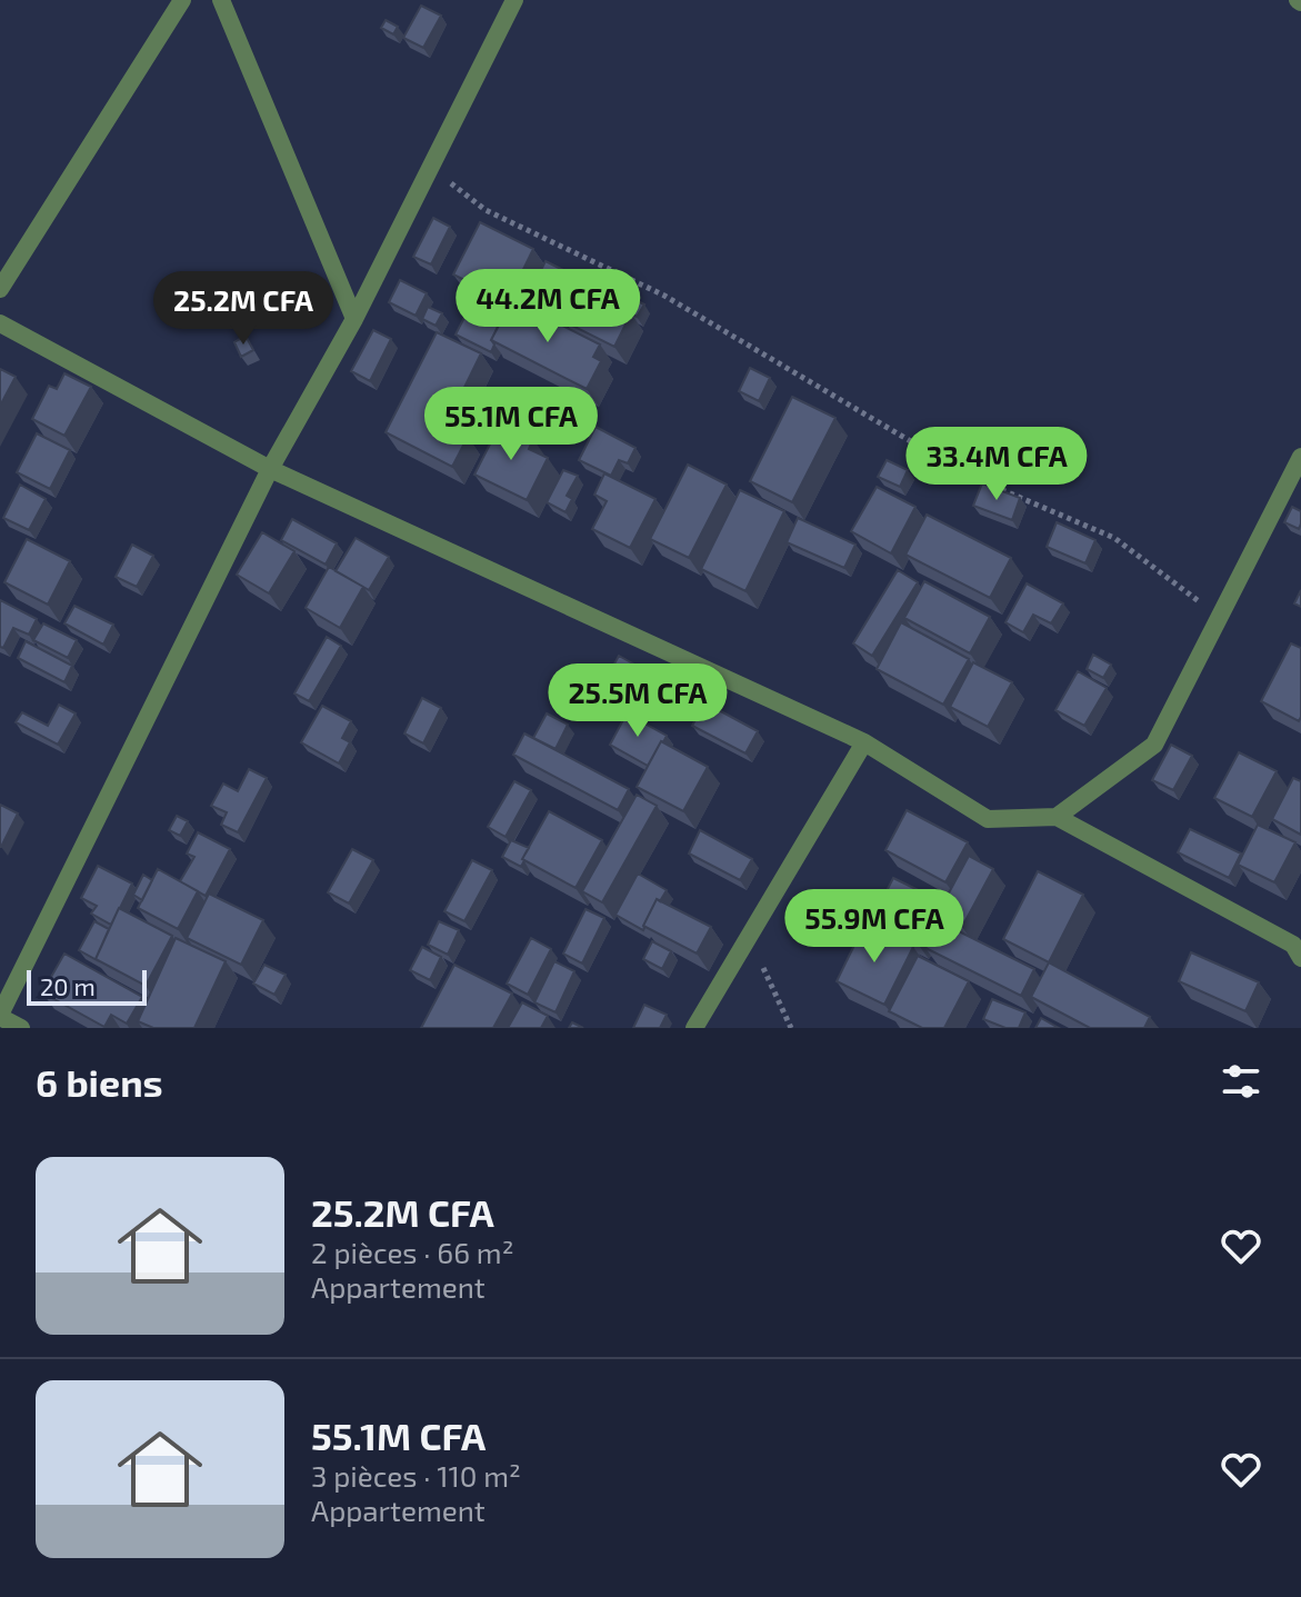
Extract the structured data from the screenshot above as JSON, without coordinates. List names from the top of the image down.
{
  "scale_bar": "20 m",
  "page": {
    "price": [
      "44.2M CFA",
      "25.2M CFA",
      "55.1M CFA",
      "33.4M CFA",
      "25.5M CFA",
      "55.9M CFA"
    ],
    "scale": "20 m",
    "heading": "6 biens",
    "list": [
      {
        "name": "25.2M CFA",
        "note": "2 pièces · 66 m² · Appartement"
      },
      {
        "name": "55.1M CFA",
        "note": "3 pièces · 110 m² · Appartement"
      }
    ]
  }
}
